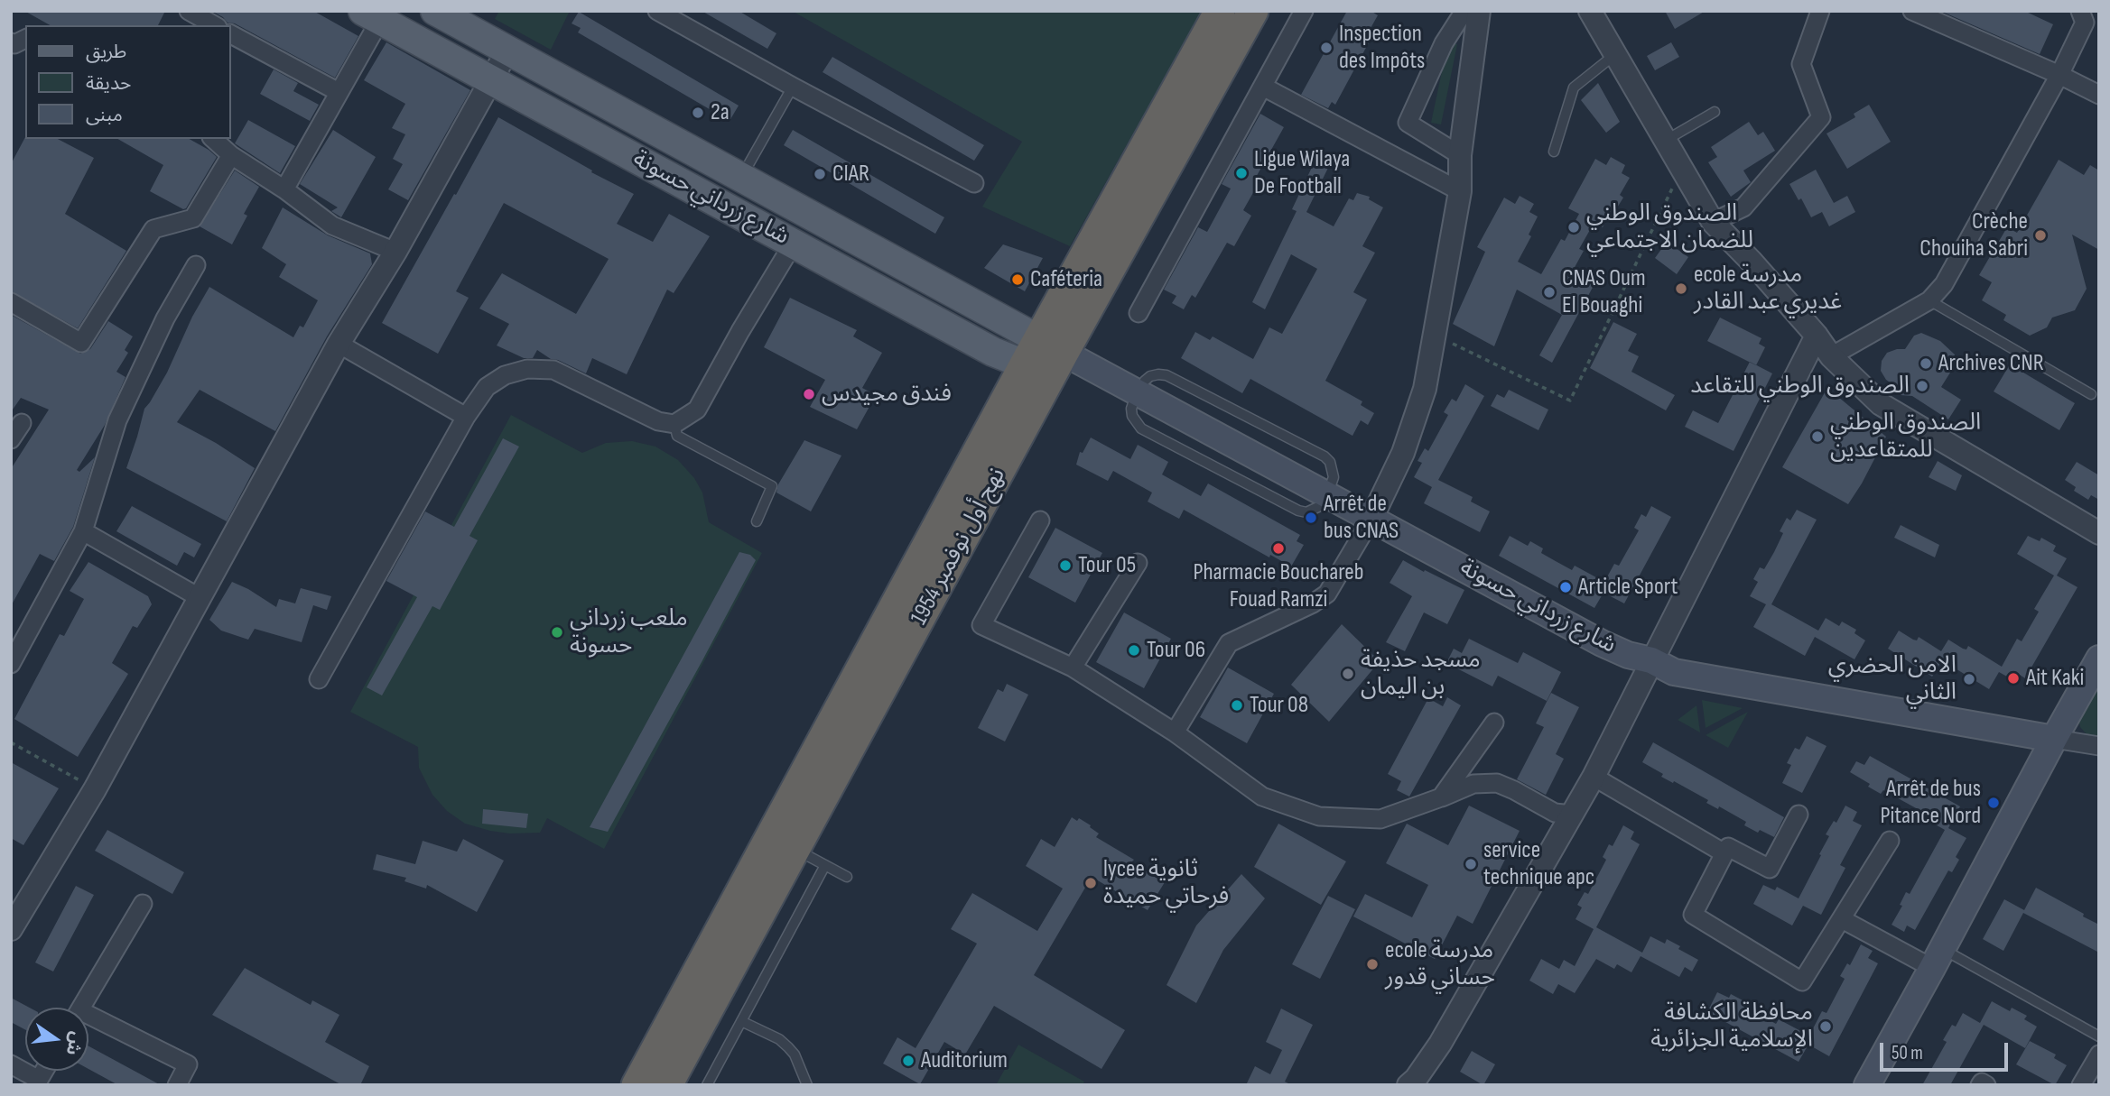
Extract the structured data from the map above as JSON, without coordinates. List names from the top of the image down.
{
  "streets": {
    "highway": ["نهج أول نوفمبر 1954"],
    "main road": ["شارع زرداني حسونة"]
  },
  "crossings": [
    ["شارع زرداني حسونة", "نهج أول نوفمبر 1954"]
  ],
  "places": [
    "Inspection des Impôts",
    "2a",
    "Ligue Wilaya De Football",
    "CIAR",
    "الصندوق الوطني للضمان الاجتماعي",
    "Crèche Chouiha Sabri",
    "Caféteria",
    "ecole مدرسة غديري عبد القادر",
    "CNAS Oum El Bouaghi",
    "Archives CNR",
    "الصندوق الوطني للتقاعد",
    "فندق مجيدس",
    "الصندوق الوطني للمتقاعدين",
    "Arrêt de bus CNAS",
    "Pharmacie Bouchareb Fouad Ramzi",
    "Tour 05",
    "Article Sport",
    "ملعب زرداني حسونة",
    "Tour 06",
    "مسجد حذيفة بن اليمان",
    "Ait Kaki",
    "الامن الحضري الثاني",
    "Tour 08",
    "Arrêt de bus Pitance Nord",
    "service technique apc",
    "lycee ثانوية فرحاتي حميدة",
    "ecole مدرسة حساني قدور",
    "محافظة الكشافة الإسلامية الجزائرية",
    "Auditorium"
  ],
  "legend": ["طريق", "حديقة", "مبنى"],
  "scale_bar": "50 m",
  "north": "right"
}
